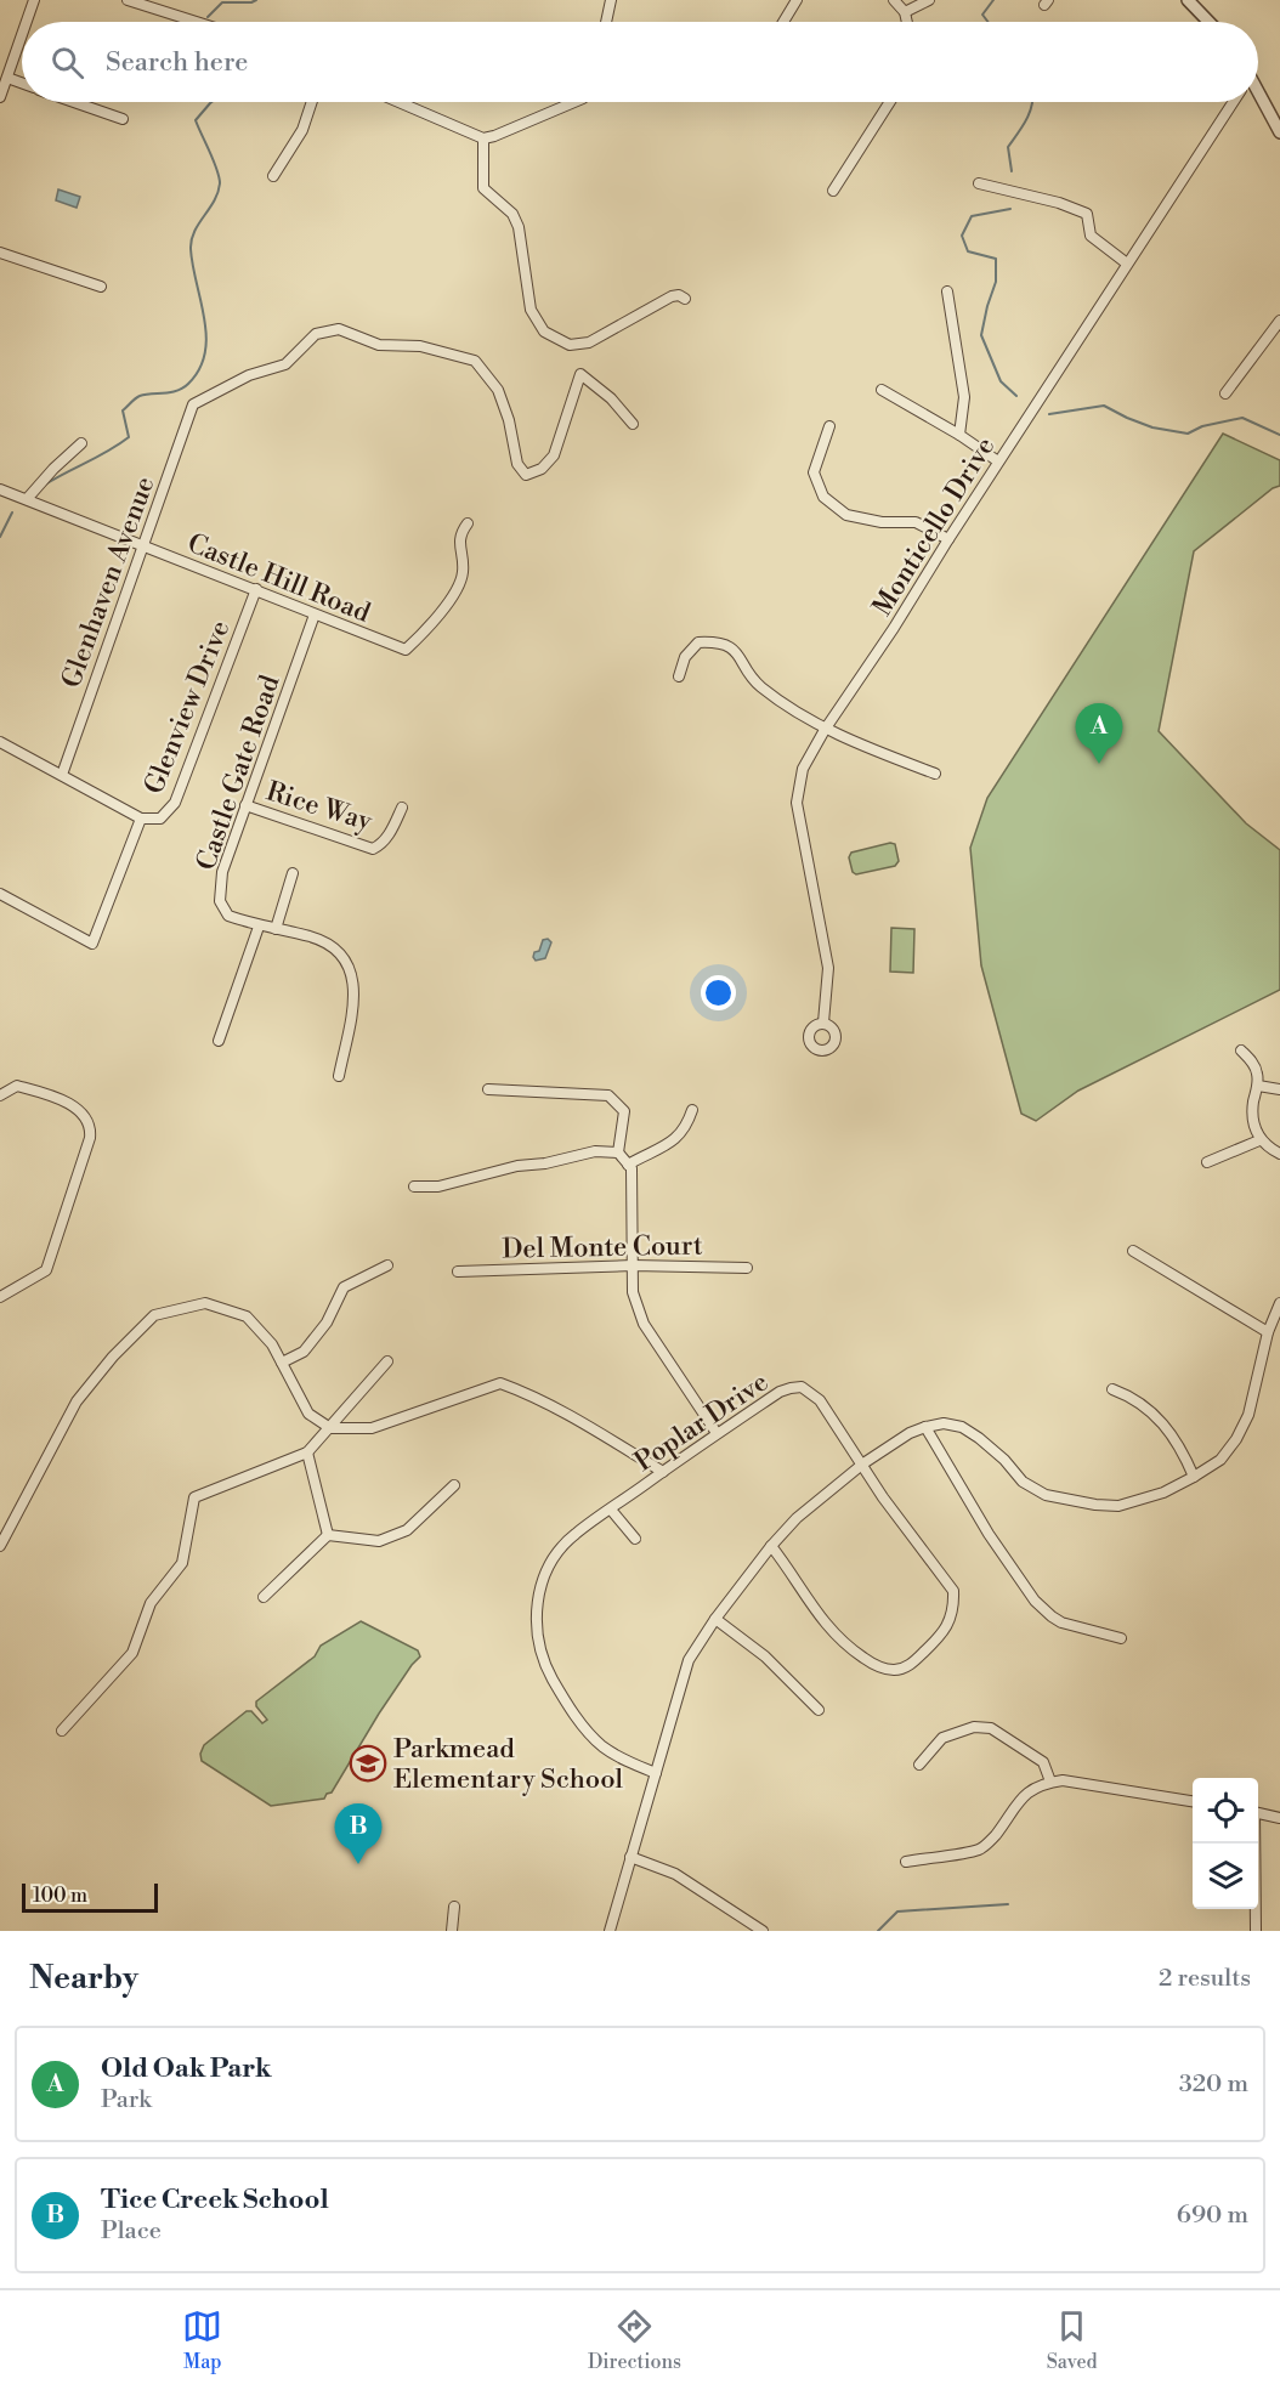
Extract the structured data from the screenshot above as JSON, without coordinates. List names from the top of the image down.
{
  "streets": {
    "street": [
      "Monticello Drive",
      "Castle Hill Road",
      "Glenhaven Avenue",
      "Glenview Drive",
      "Castle Gate Road",
      "Rice Way",
      "Del Monte Court",
      "Poplar Drive"
    ]
  },
  "crossings": [
    ["Castle Hill Road", "Glenhaven Avenue"],
    ["Castle Hill Road", "Glenview Drive"],
    ["Castle Hill Road", "Castle Gate Road"],
    ["Castle Gate Road", "Rice Way"]
  ],
  "places": {
    "school or university": ["Parkmead Elementary School"]
  },
  "scale_bar": "100 m",
  "page": {
    "search": "Search here",
    "pins": ["A", "B"],
    "scale": "100 m",
    "heading": ["Nearby", "2 results"],
    "list": [
      {
        "mark": "A",
        "name": "Old Oak Park",
        "note": "Park",
        "value": "320 m"
      },
      {
        "mark": "B",
        "name": "Tice Creek School",
        "note": "Place",
        "value": "690 m"
      }
    ],
    "nav": ["Map", "Directions", "Saved"]
  }
}
